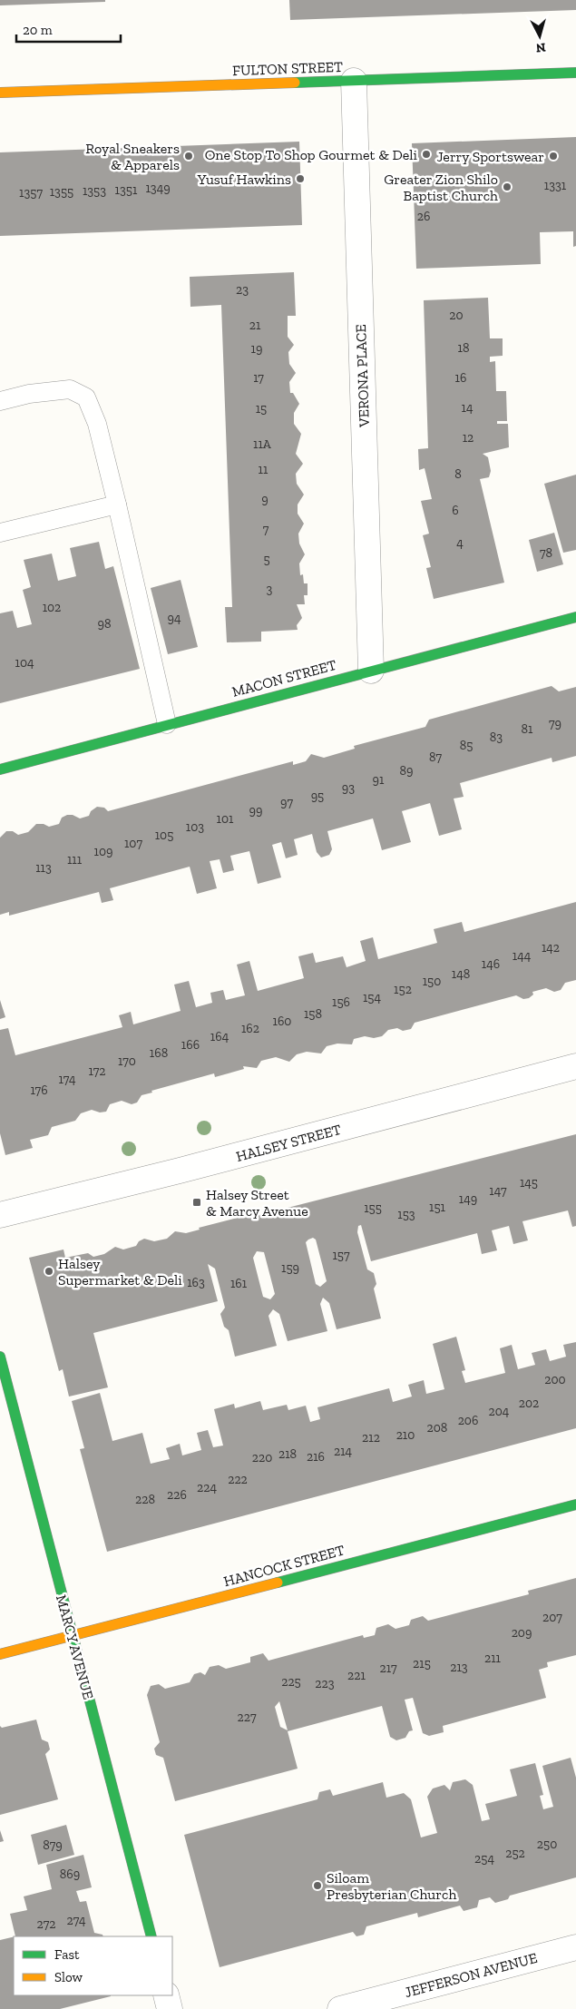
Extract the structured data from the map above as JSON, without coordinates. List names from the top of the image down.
{
  "streets": {
    "street": [
      "FULTON STREET",
      "VERONA PLACE",
      "MACON STREET",
      "HALSEY STREET",
      "HANCOCK STREET",
      "MARCY AVENUE",
      "JEFFERSON AVENUE"
    ]
  },
  "crossings": [
    ["FULTON STREET", "VERONA PLACE"],
    ["VERONA PLACE", "MACON STREET"],
    ["HANCOCK STREET", "MARCY AVENUE"]
  ],
  "places": {
    "other": [
      "One Stop To Shop Gourmet & Deli",
      "Royal Sneakers & Apparels",
      "Jerry Sportswear",
      "Yusuf Hawkins",
      "Greater Zion Shilo Baptist Church",
      "Halsey Supermarket & Deli",
      "Siloam Presbyterian Church"
    ],
    "transit": ["Halsey Street & Marcy Avenue"]
  },
  "house_numbers": [
    "1331",
    "1349",
    "1351",
    "1353",
    "1355",
    "1357",
    "26",
    "23",
    "20",
    "21",
    "18",
    "19",
    "17",
    "16",
    "14",
    "15",
    "12",
    "11A",
    "11",
    "8",
    "9",
    "6",
    "7",
    "4",
    "78",
    "5",
    "3",
    "102",
    "94",
    "98",
    "104",
    "79",
    "81",
    "83",
    "85",
    "87",
    "89",
    "91",
    "93",
    "95",
    "97",
    "99",
    "101",
    "103",
    "105",
    "107",
    "109",
    "111",
    "113",
    "142",
    "144",
    "146",
    "148",
    "150",
    "152",
    "154",
    "156",
    "158",
    "160",
    "162",
    "164",
    "166",
    "168",
    "170",
    "172",
    "174",
    "176",
    "145",
    "147",
    "149",
    "151",
    "155",
    "153",
    "157",
    "159",
    "163",
    "161",
    "200",
    "202",
    "204",
    "206",
    "208",
    "210",
    "212",
    "214",
    "218",
    "216",
    "220",
    "222",
    "224",
    "226",
    "228",
    "207",
    "209",
    "211",
    "215",
    "213",
    "217",
    "221",
    "225",
    "223",
    "227",
    "250",
    "879",
    "252",
    "254",
    "869",
    "274",
    "272"
  ],
  "legend": ["Fast", "Slow"],
  "scale_bar": "20 m",
  "north": "bottom"
}
